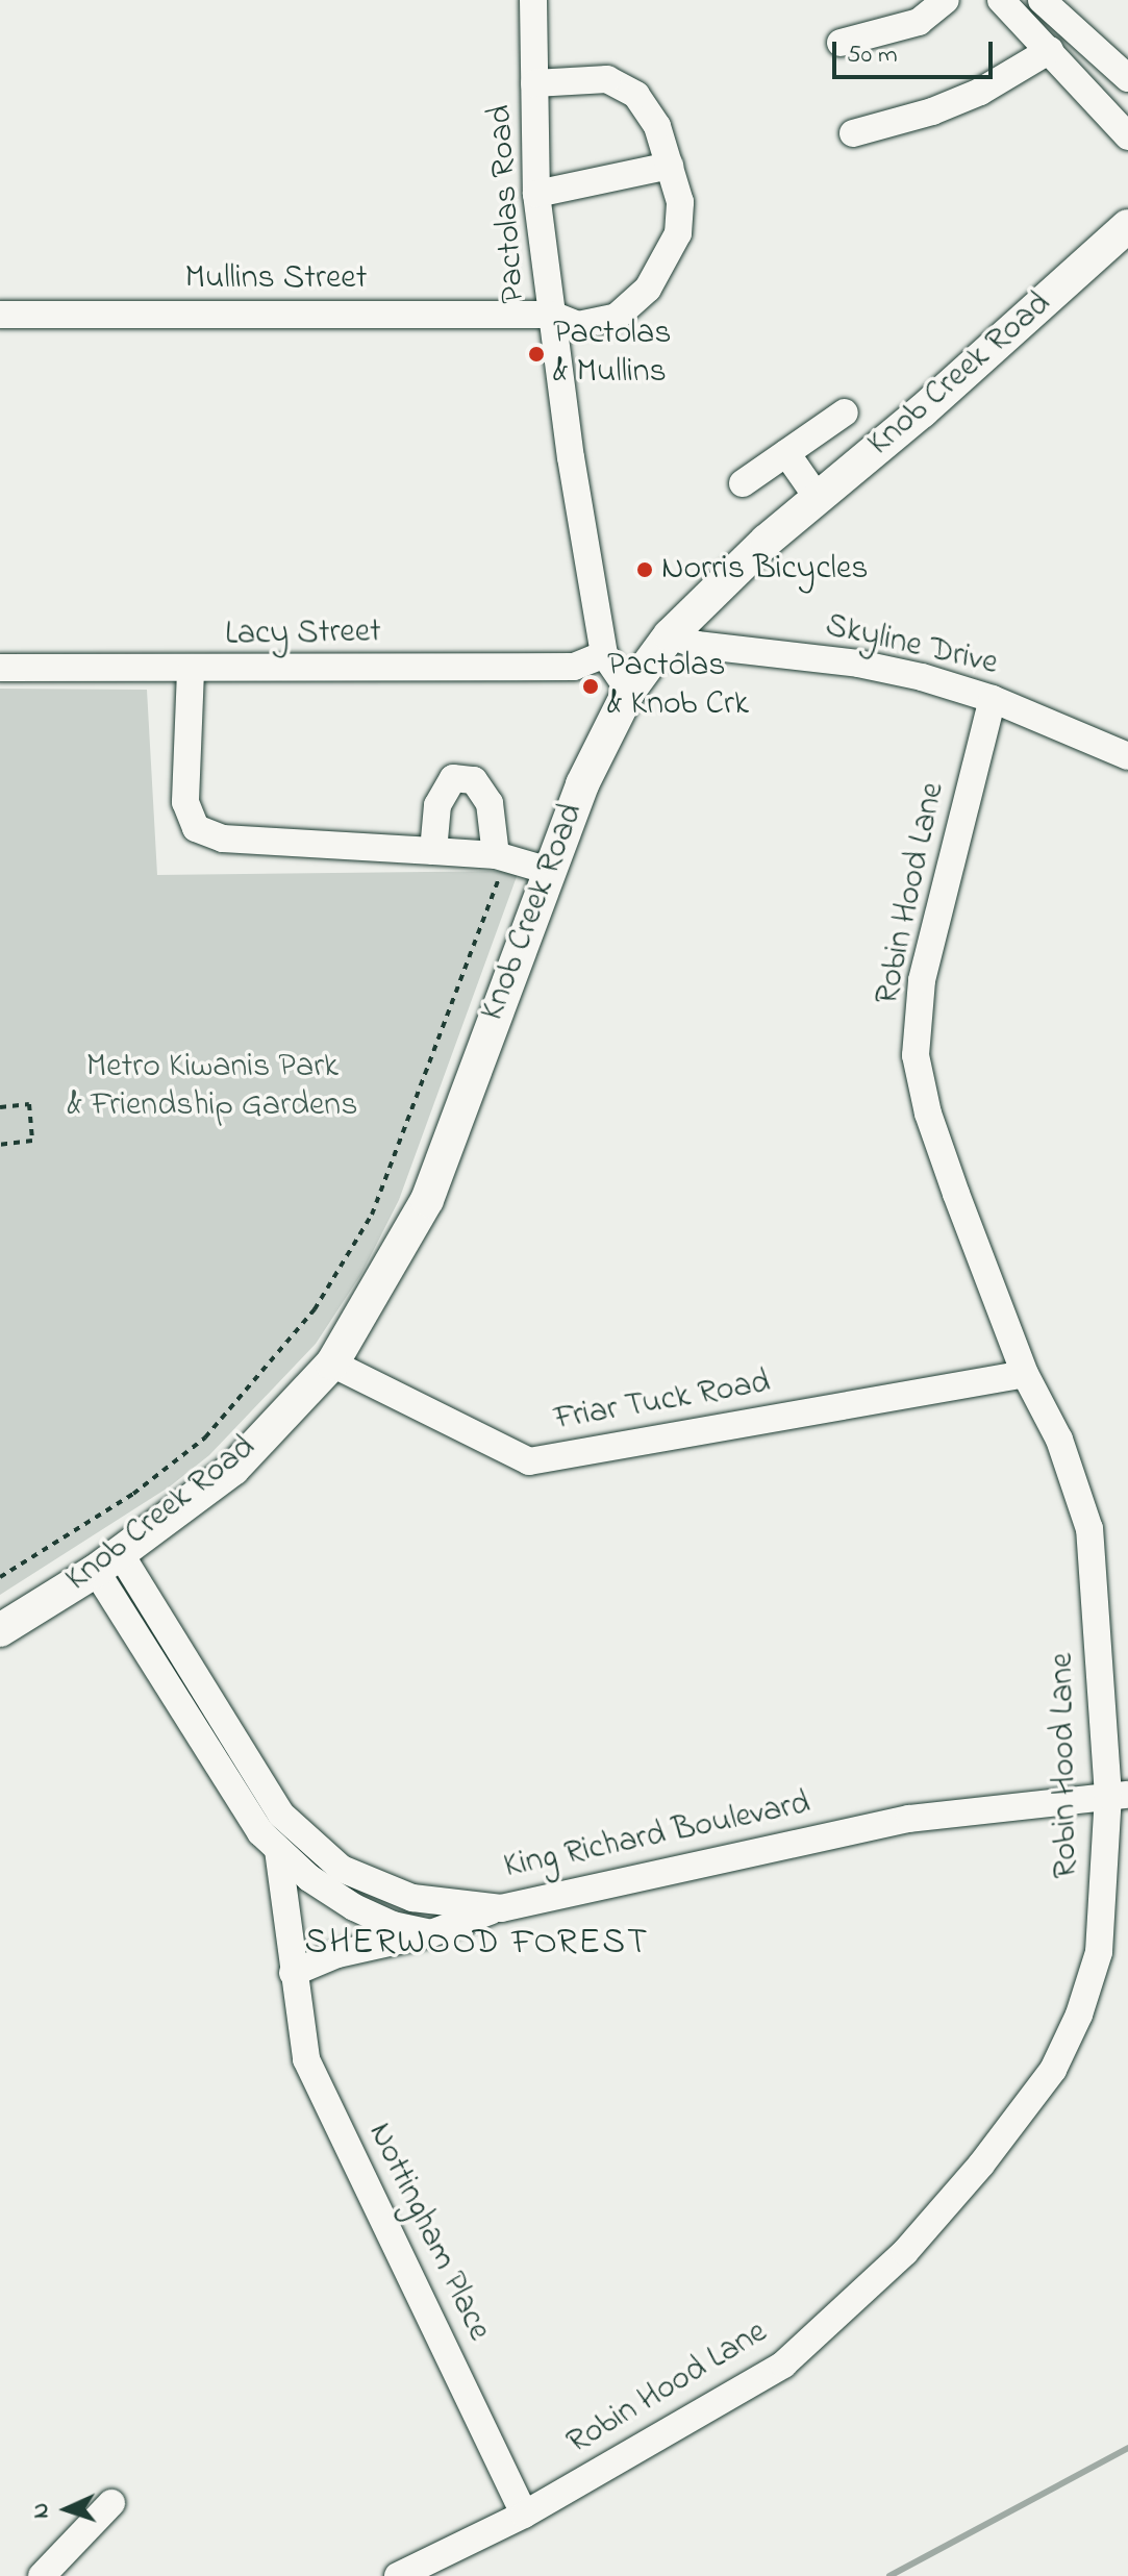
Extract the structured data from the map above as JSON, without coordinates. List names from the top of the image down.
{
  "streets": {
    "main road": ["Knob Creek Road"],
    "street": [
      "Pactolas Road",
      "Mullins Street",
      "Lacy Street",
      "Skyline Drive",
      "Robin Hood Lane",
      "Friar Tuck Road",
      "King Richard Boulevard",
      "Nottingham Place"
    ]
  },
  "crossings": [
    ["Pactolas Road", "Mullins Street"],
    ["Pactolas Road", "Knob Creek Road"],
    ["Pactolas Road", "Lacy Street"],
    ["Knob Creek Road", "Skyline Drive"],
    ["Knob Creek Road", "Friar Tuck Road"],
    ["Knob Creek Road", "King Richard Boulevard"],
    ["Skyline Drive", "Robin Hood Lane"],
    ["Robin Hood Lane", "Friar Tuck Road"],
    ["Robin Hood Lane", "King Richard Boulevard"],
    ["Robin Hood Lane", "Nottingham Place"]
  ],
  "districts": ["SHERWOOD FOREST"],
  "parks": ["Metro Kiwanis Park & Friendship Gardens"],
  "places": ["Pactolas & Mullins", "Norris Bicycles", "Pactolas & Knob Crk"],
  "scale_bar": "50 m",
  "north": "left"
}
